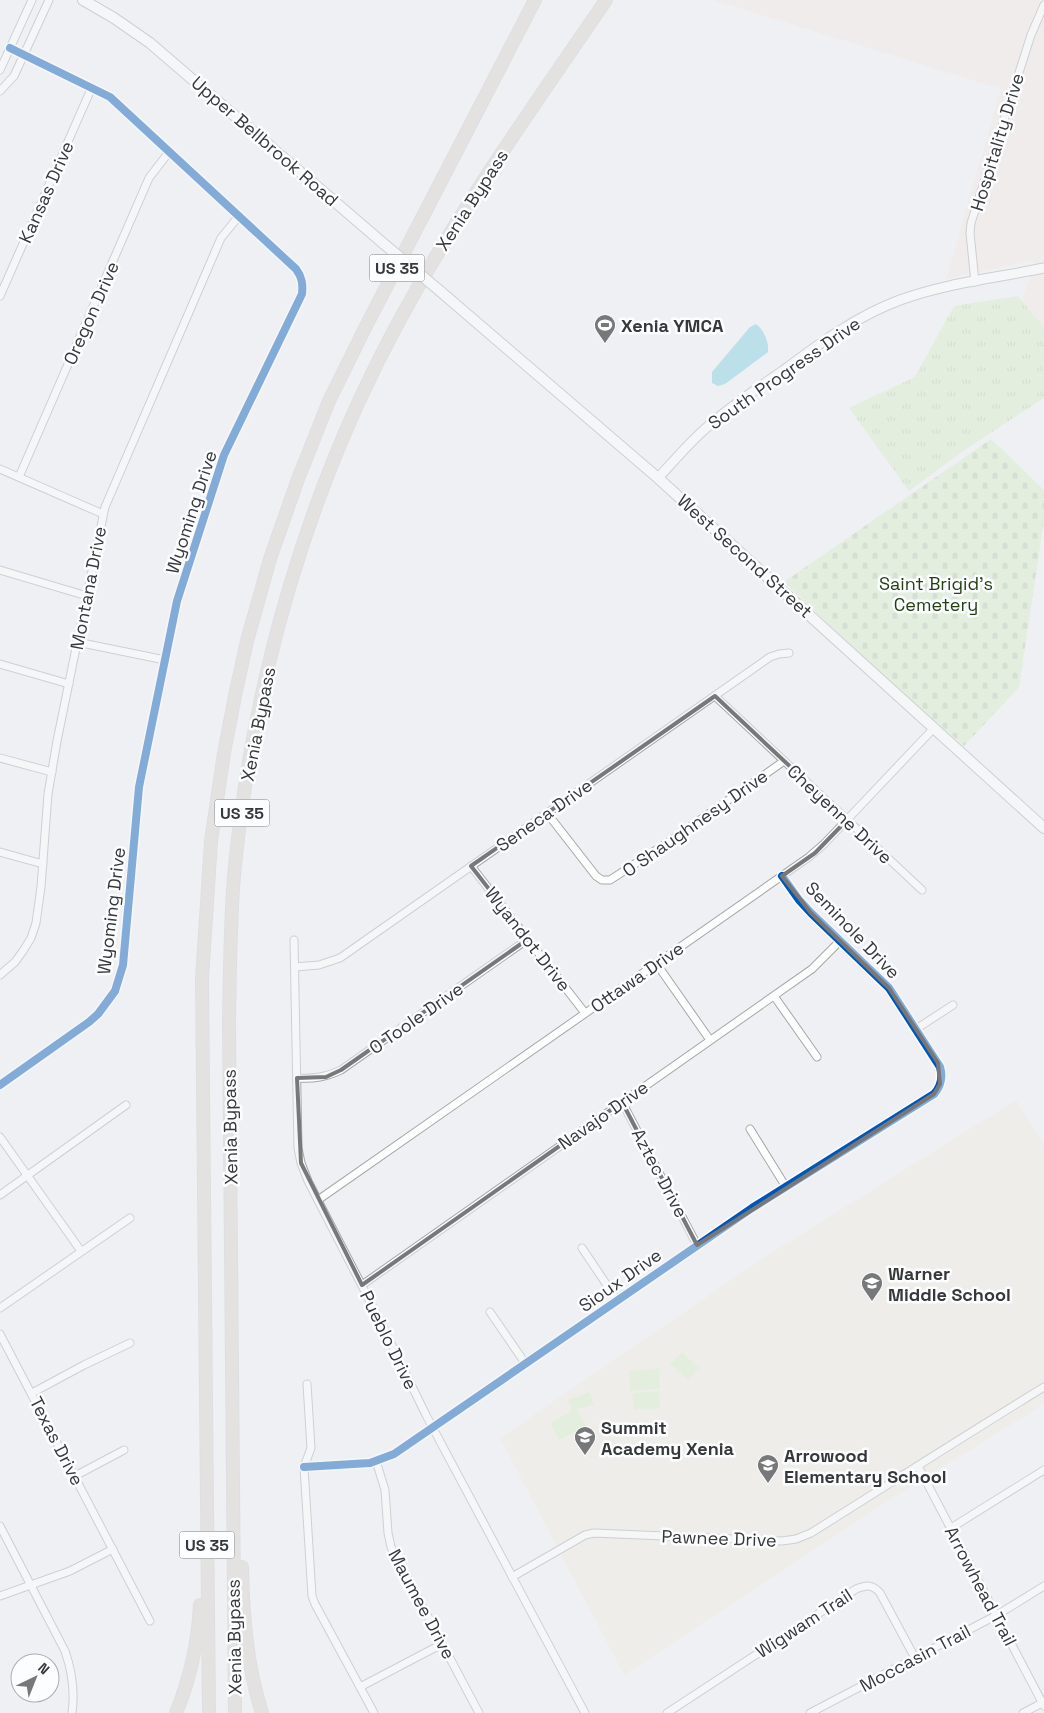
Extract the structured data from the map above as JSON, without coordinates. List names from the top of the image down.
{
  "streets": {
    "highway": ["Xenia Bypass", "US 35"],
    "main road": ["Upper Bellbrook Road", "West Second Street"],
    "street": [
      "Hospitality Drive",
      "Kansas Drive",
      "Oregon Drive",
      "South Progress Drive",
      "Wyoming Drive",
      "Montana Drive",
      "Cheyenne Drive",
      "Seneca Drive",
      "O Shaughnesy Drive",
      "Seminole Drive",
      "Wyandot Drive",
      "Ottawa Drive",
      "O Toole Drive",
      "Navajo Drive",
      "Aztec Drive",
      "Sioux Drive",
      "Pueblo Drive",
      "Texas Drive",
      "Pawnee Drive",
      "Arrowhead Trail",
      "Maumee Drive",
      "Wigwam Trail",
      "Moccasin Trail"
    ]
  },
  "crossings": [
    ["Upper Bellbrook Road", "West Second Street"],
    ["Hospitality Drive", "South Progress Drive"],
    ["Kansas Drive", "Wyoming Drive"],
    ["Oregon Drive", "Wyoming Drive"],
    ["South Progress Drive", "West Second Street"],
    ["Wyoming Drive", "Montana Drive"],
    ["West Second Street", "Ottawa Drive"],
    ["Cheyenne Drive", "Seneca Drive"],
    ["Cheyenne Drive", "O Shaughnesy Drive"],
    ["Cheyenne Drive", "Ottawa Drive"],
    ["Seneca Drive", "O Shaughnesy Drive"],
    ["Seneca Drive", "Wyandot Drive"],
    ["Seneca Drive", "Pueblo Drive"],
    ["Seminole Drive", "Ottawa Drive"],
    ["Seminole Drive", "Navajo Drive"],
    ["Seminole Drive", "Sioux Drive"],
    ["Wyandot Drive", "Ottawa Drive"],
    ["Wyandot Drive", "O Toole Drive"],
    ["Ottawa Drive", "Pueblo Drive"],
    ["O Toole Drive", "Pueblo Drive"],
    ["Navajo Drive", "Aztec Drive"],
    ["Navajo Drive", "Pueblo Drive"],
    ["Aztec Drive", "Sioux Drive"],
    ["Sioux Drive", "Pueblo Drive"],
    ["Sioux Drive", "Maumee Drive"],
    ["Pueblo Drive", "Pawnee Drive"],
    ["Pawnee Drive", "Arrowhead Trail"],
    ["Arrowhead Trail", "Moccasin Trail"],
    ["Wigwam Trail", "Moccasin Trail"]
  ],
  "parks": ["Saint Brigid’s Cemetery"],
  "places": {
    "sports": ["Xenia YMCA"],
    "school or university": ["Warner Middle School", "Summit Academy Xenia", "Arrowood Elementary School"]
  },
  "north": "top right"
}
